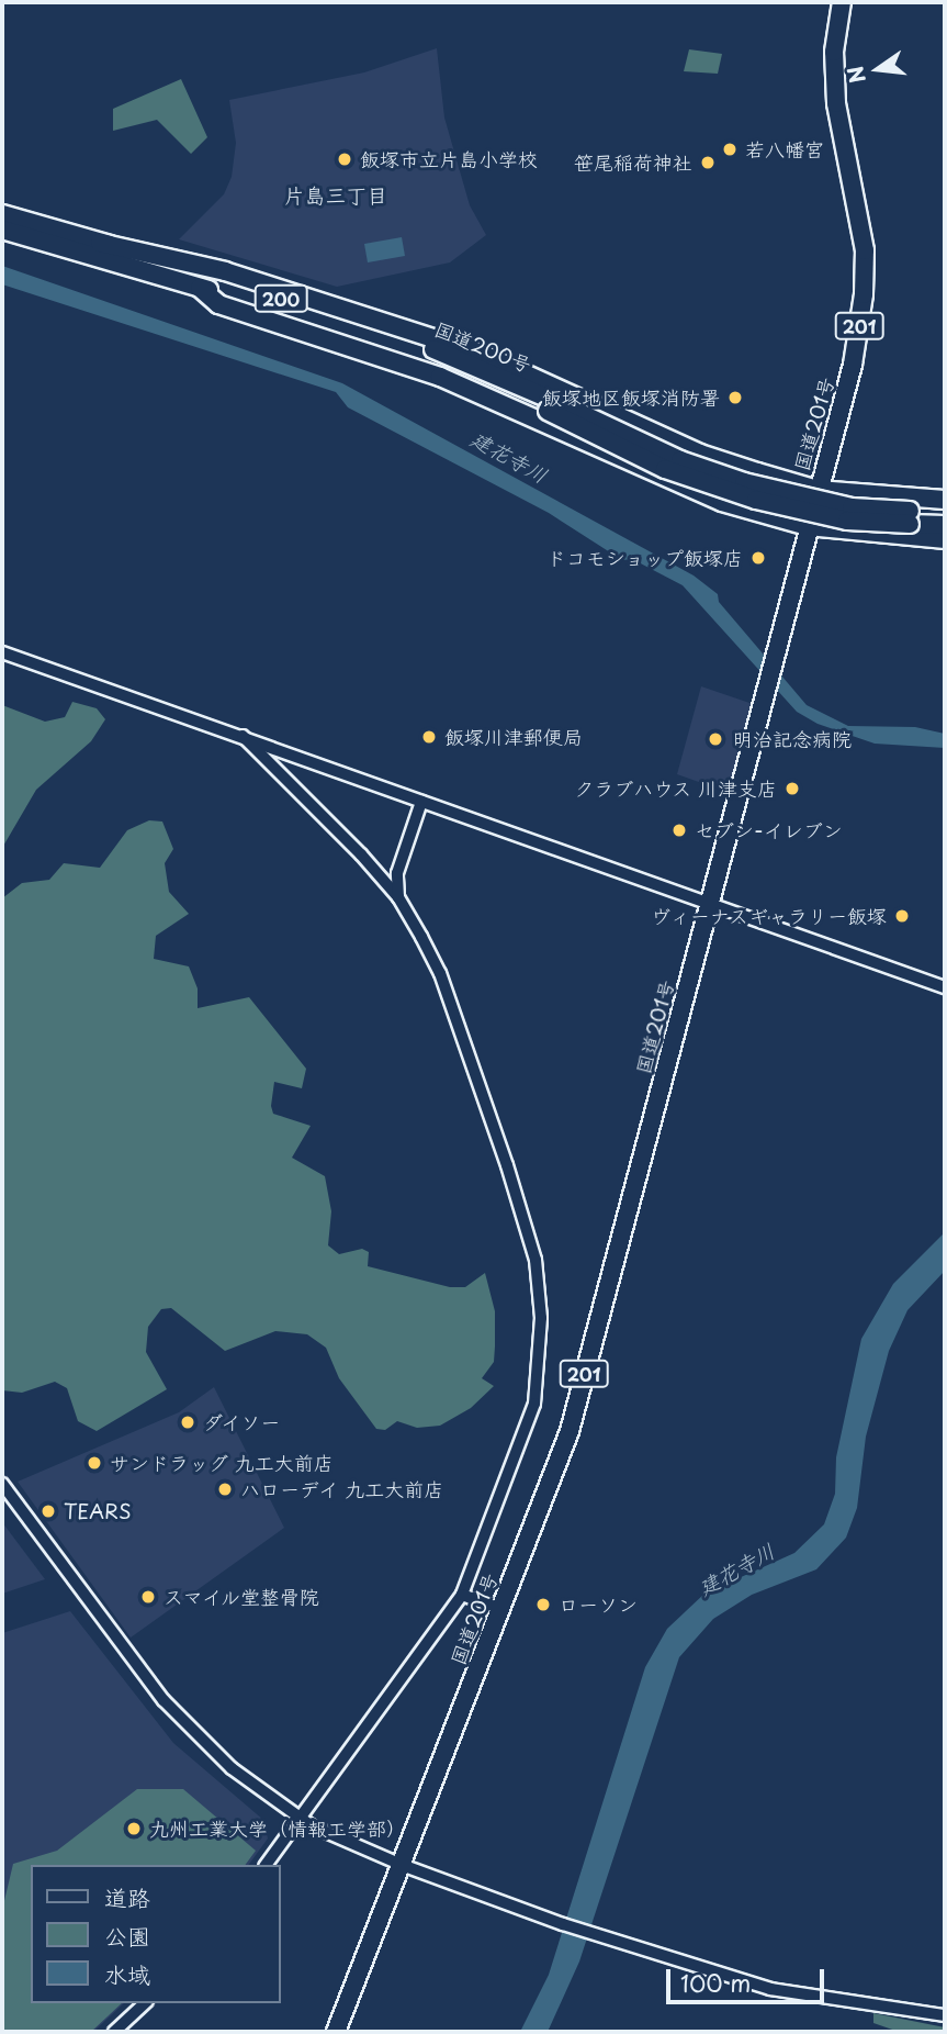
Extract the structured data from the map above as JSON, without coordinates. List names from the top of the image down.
{
  "streets": {
    "highway": [
      "200",
      "201",
      "国道200号",
      "国道201号"
    ]
  },
  "districts": ["片島三丁目"],
  "water": ["建花寺川"],
  "places": [
    "若八幡宮",
    "飯塚市立片島小学校",
    "笹尾稲荷神社",
    "飯塚地区飯塚消防署",
    "ドコモショップ飯塚店",
    "飯塚川津郵便局",
    "明治記念病院",
    "クラブハウス 川津支店",
    "セブン-イレブン",
    "ヴィーナスギャラリー飯塚",
    "ダイソー",
    "サンドラッグ 九工大前店",
    "ハローデイ 九工大前店",
    "TEARS",
    "スマイル堂整骨院",
    "ローソン",
    "九州工業大学（情報工学部）"
  ],
  "legend": ["道路", "公園", "水域"],
  "scale_bar": "100 m",
  "north": "left"
}
